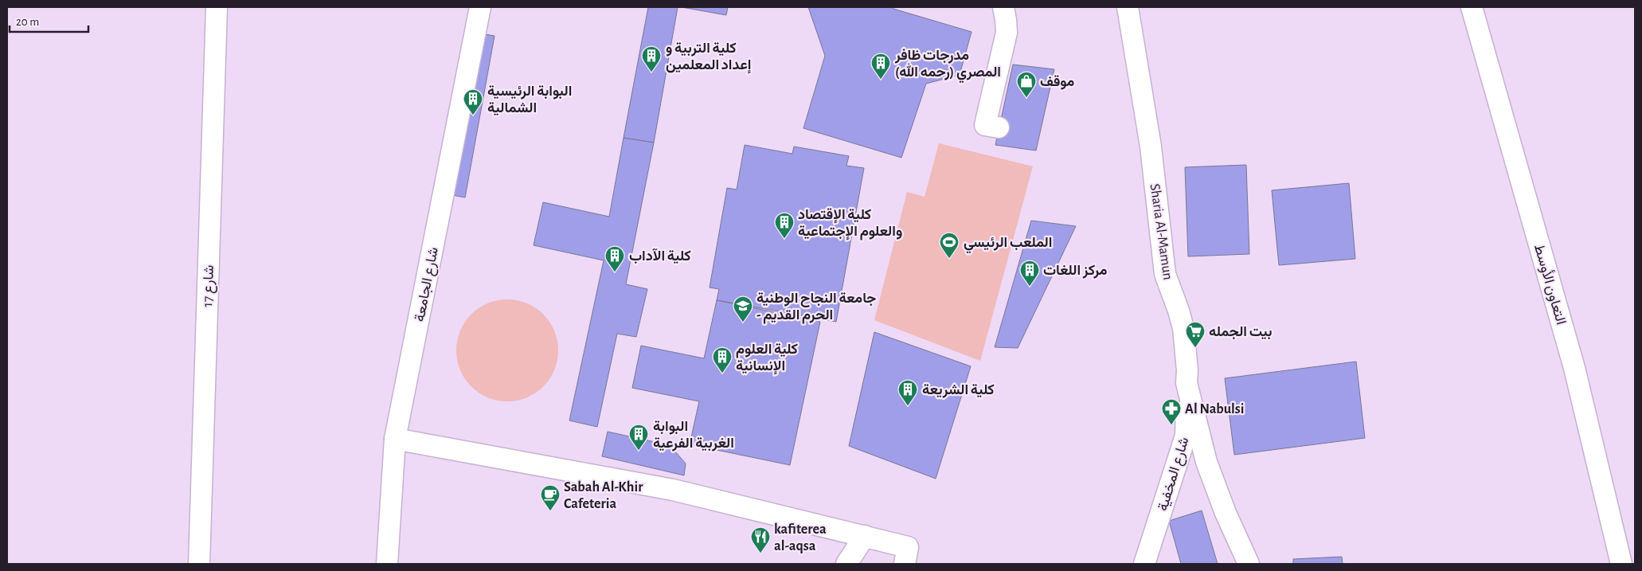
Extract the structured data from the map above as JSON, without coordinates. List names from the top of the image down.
{
  "streets": {
    "street": [
      "Sharia Al-Mamun",
      "شارع الجامعة",
      "التعاون الأوسط",
      "شارع 17",
      "شارع المخفية"
    ]
  },
  "crossings": [
    ["Sharia Al-Mamun", "شارع المخفية"]
  ],
  "places": {
    "building": [
      "كلية التربية و إعداد المعلمين",
      "مدرجات ظافر المصري (رحمه الله)",
      "البوابة الرئيسية الشمالية",
      "كلية الإقتصاد والعلوم الإجتماعية",
      "كلية الآداب",
      "مركز اللغات",
      "كلية العلوم الإنسانية",
      "كلية الشريعة",
      "البوابة الغربية الفرعية"
    ],
    "shop": ["موقف"],
    "sports": ["الملعب الرئيسي"],
    "school or university": ["جامعة النجاح الوطنية - الحرم القديم"],
    "supermarket": ["بيت الجمله"],
    "pharmacy": ["Al Nabulsi"],
    "cafe": ["Sabah Al-Khir Cafeteria"],
    "restaurant": ["kafiterea al-aqsa"]
  },
  "scale_bar": "20 m"
}
